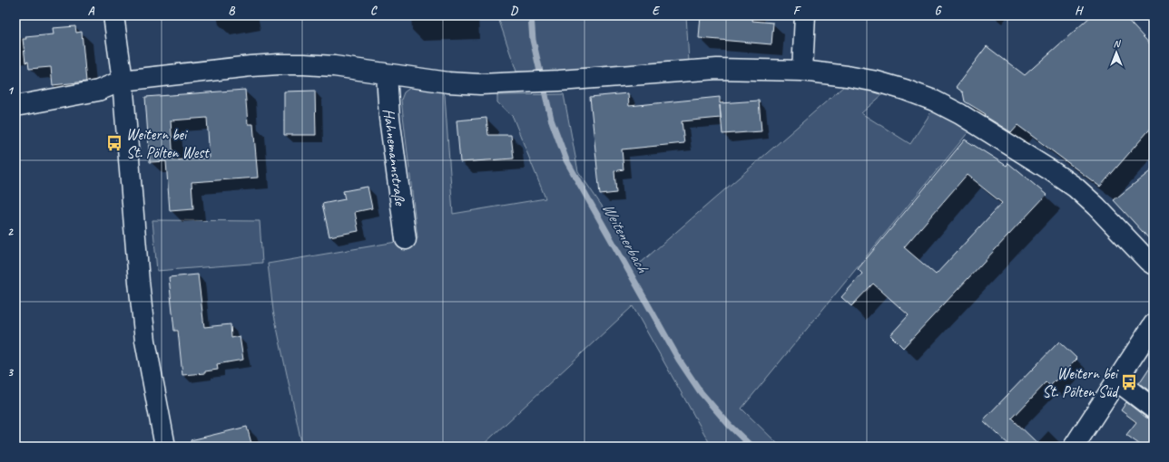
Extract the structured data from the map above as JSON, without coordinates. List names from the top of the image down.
{
  "streets": {
    "street": ["Hahnemannstraße"]
  },
  "water": ["Weitenerbach"],
  "places": {
    "bus stop": ["Weitern bei St. Pölten West", "Weitern bei St. Pölten Süd"]
  },
  "north": "top",
  "grid": {
    "columns": [
      "A",
      "B",
      "C",
      "D",
      "E",
      "F",
      "G",
      "H"
    ],
    "rows": ["1", "2", "3"]
  }
}
